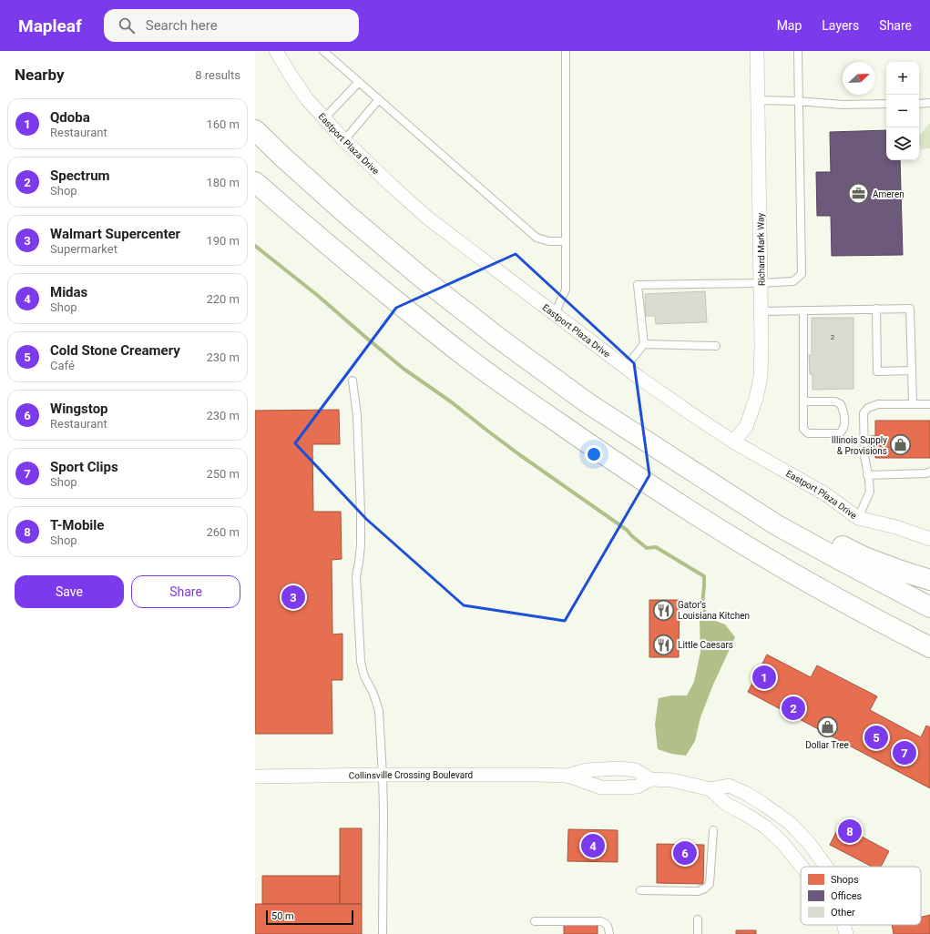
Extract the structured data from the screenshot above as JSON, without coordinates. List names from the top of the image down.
{
  "streets": {
    "street": ["Eastport Plaza Drive", "Richard Mark Way", "Collinsville Crossing Boulevard"]
  },
  "crossings": [
    ["Eastport Plaza Drive", "Richard Mark Way"]
  ],
  "places": {
    "office": ["Ameren"],
    "shop": ["Illinois Supply & Provisions", "Dollar Tree"],
    "restaurant": ["Gator's Louisiana Kitchen", "Little Caesars"]
  },
  "house_numbers": ["2"],
  "legend": ["Shops", "Offices", "Other"],
  "scale_bar": "50 m",
  "north": "top right",
  "page": {
    "header": "Mapleaf",
    "search": "Search here",
    "nav": ["Map", "Layers", "Share"],
    "heading": ["Nearby", "8 results"],
    "map_buttons": ["+", "−"],
    "list": [
      {
        "mark": "1",
        "name": "Qdoba",
        "note": "Restaurant",
        "value": "160 m"
      },
      {
        "mark": "2",
        "name": "Spectrum",
        "note": "Shop",
        "value": "180 m"
      },
      {
        "mark": "3",
        "name": "Walmart Supercenter",
        "note": "Supermarket",
        "value": "190 m"
      },
      {
        "mark": "4",
        "name": "Midas",
        "note": "Shop",
        "value": "220 m"
      },
      {
        "mark": "5",
        "name": "Cold Stone Creamery",
        "note": "Café",
        "value": "230 m"
      },
      {
        "mark": "6",
        "name": "Wingstop",
        "note": "Restaurant",
        "value": "230 m"
      },
      {
        "mark": "7",
        "name": "Sport Clips",
        "note": "Shop",
        "value": "250 m"
      },
      {
        "mark": "8",
        "name": "T-Mobile",
        "note": "Shop",
        "value": "260 m"
      }
    ],
    "buttons": ["Save", "Share"],
    "pins": [
      "3",
      "1",
      "2",
      "5",
      "7",
      "8",
      "4",
      "6"
    ],
    "scale": "50 m"
  }
}
